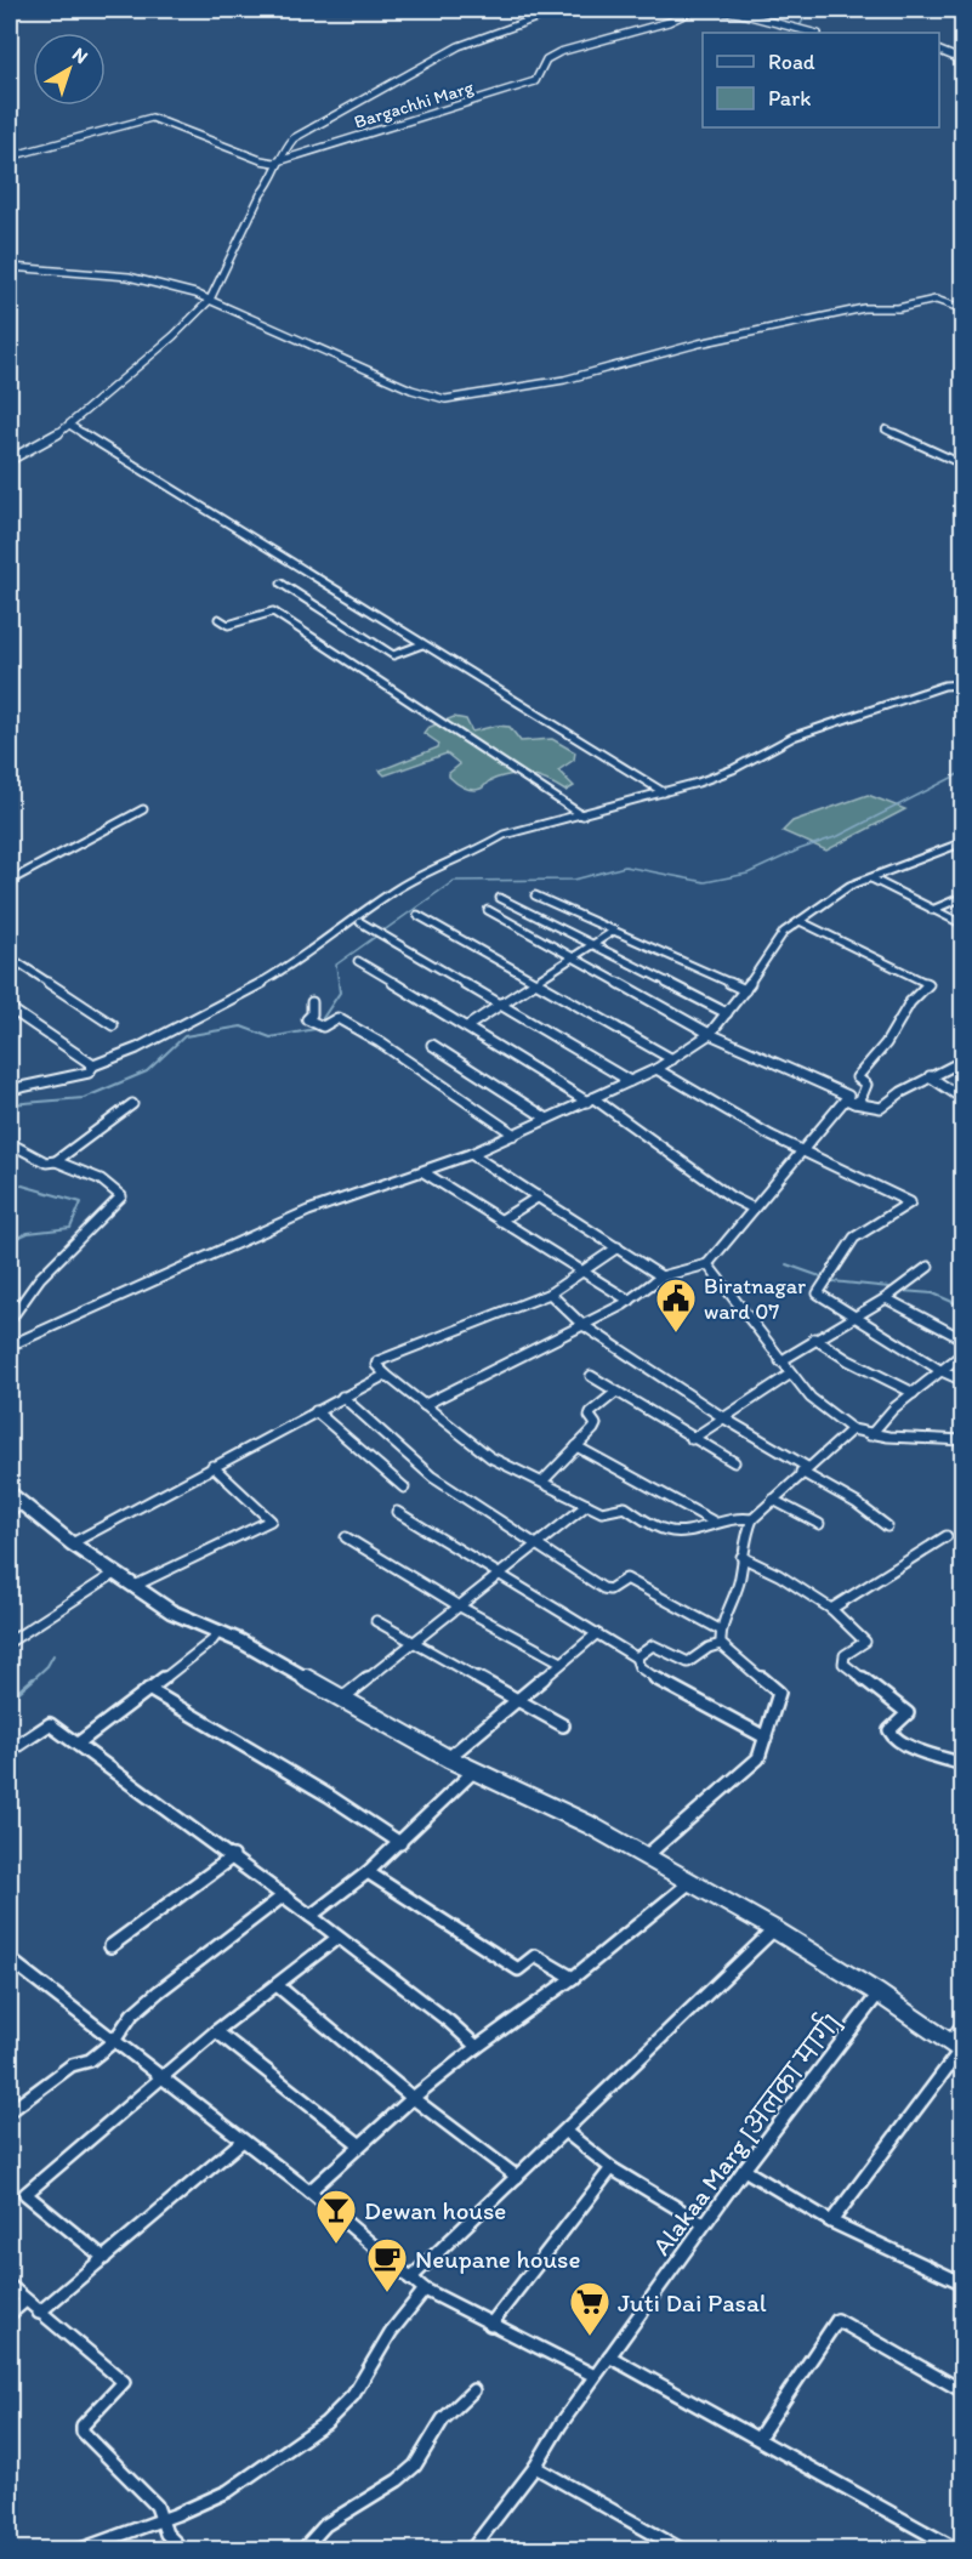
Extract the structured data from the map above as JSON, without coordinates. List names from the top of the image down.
{
  "streets": {
    "street": ["Bargachhi Marg", "Alakaa Marg [अलका मार्ग]"]
  },
  "places": {
    "public building": ["Biratnagar ward 07"],
    "bar": ["Dewan house"],
    "cafe": ["Neupane house"],
    "supermarket": ["Juti Dai Pasal"]
  },
  "legend": ["Road", "Park"],
  "north": "top right"
}
